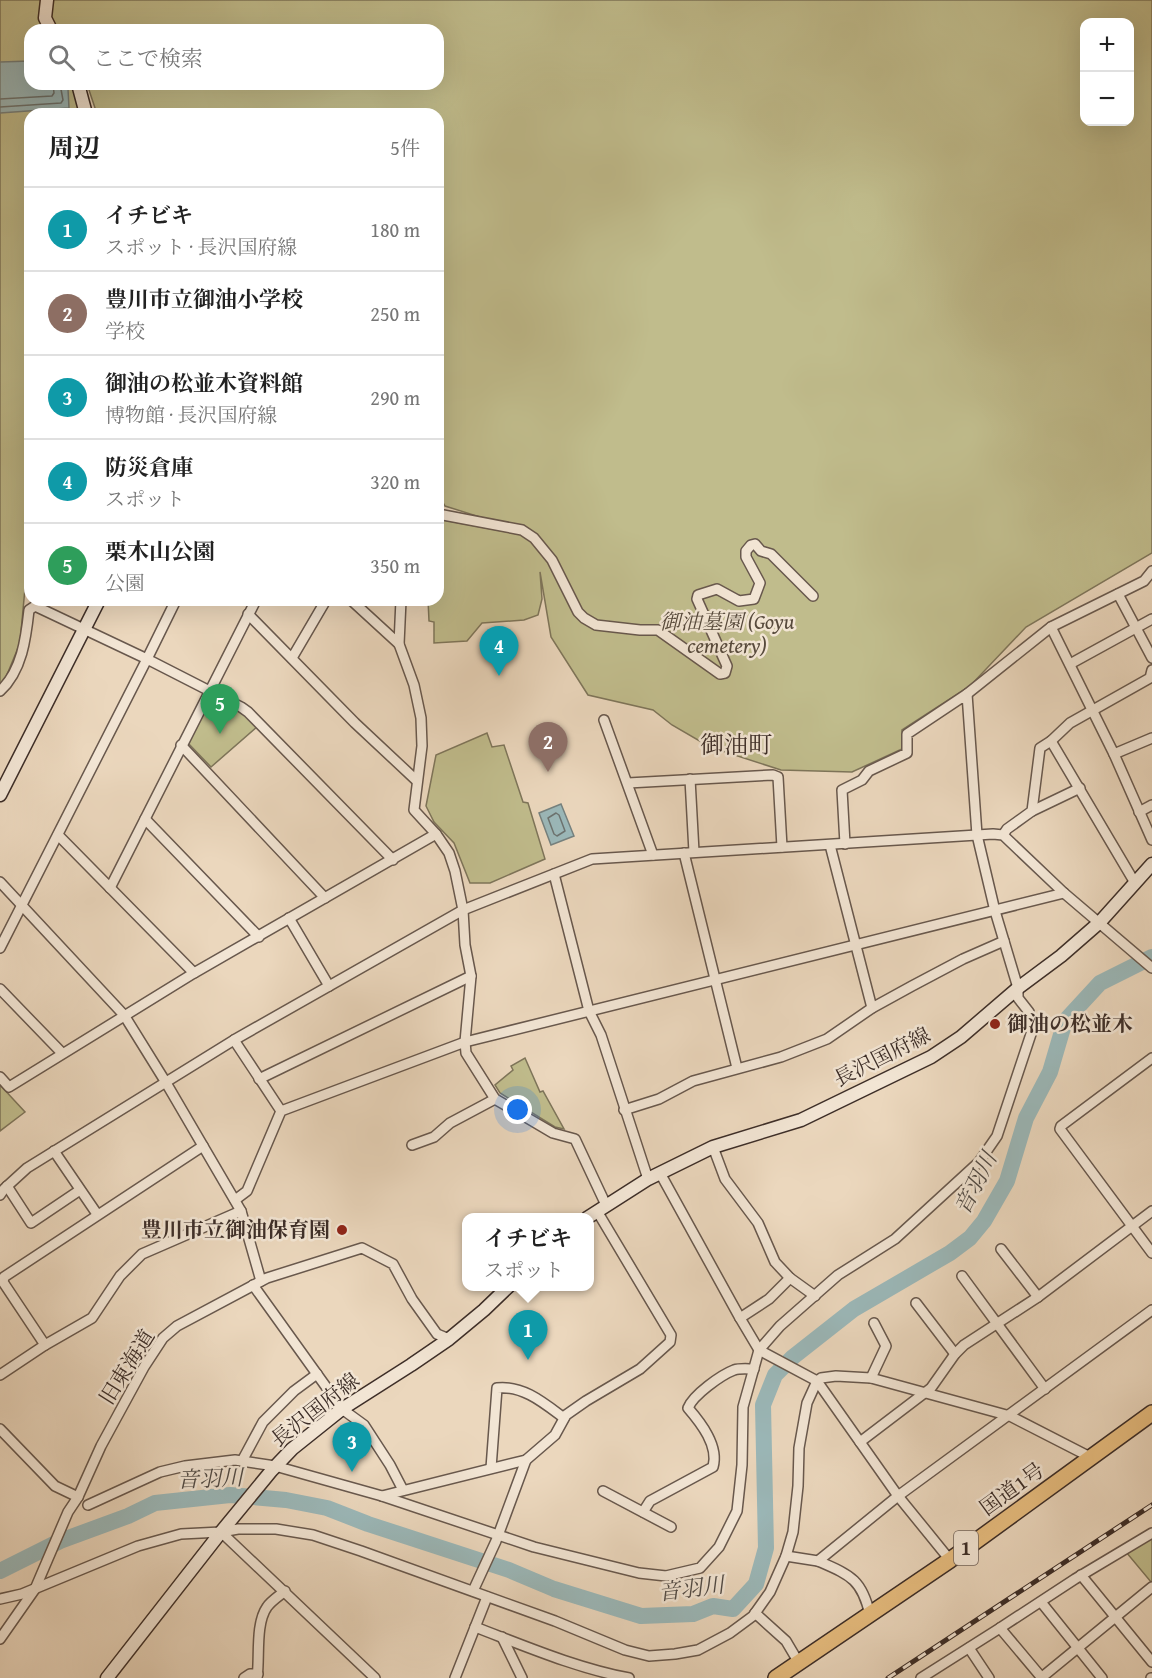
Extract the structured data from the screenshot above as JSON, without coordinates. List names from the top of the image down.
{
  "streets": {
    "highway": ["国道1号", "1"],
    "main road": ["長沢国府線"],
    "street": ["旧東海道"]
  },
  "crossings": [
    ["長沢国府線", "旧東海道"]
  ],
  "districts": ["御油町"],
  "water": ["音羽川"],
  "parks": ["御油墓園 (Goyu cemetery)"],
  "places": ["御油の松並木", "豊川市立御油保育園"],
  "page": {
    "map_buttons": ["+", "−"],
    "search": "ここで検索",
    "heading": ["周辺", "5件"],
    "list": [
      {
        "mark": "1",
        "name": "イチビキ",
        "note": "スポット · 長沢国府線",
        "value": "180 m"
      },
      {
        "mark": "2",
        "name": "豊川市立御油小学校",
        "note": "学校",
        "value": "250 m"
      },
      {
        "mark": "3",
        "name": "御油の松並木資料館",
        "note": "博物館 · 長沢国府線",
        "value": "290 m"
      },
      {
        "mark": "4",
        "name": "防災倉庫",
        "note": "スポット",
        "value": "320 m"
      },
      {
        "mark": "5",
        "name": "栗木山公園",
        "note": "公園",
        "value": "350 m"
      }
    ],
    "pins": [
      "4",
      "5",
      "2",
      "1",
      "3"
    ],
    "popup": ["イチビキ", "スポット"]
  }
}
